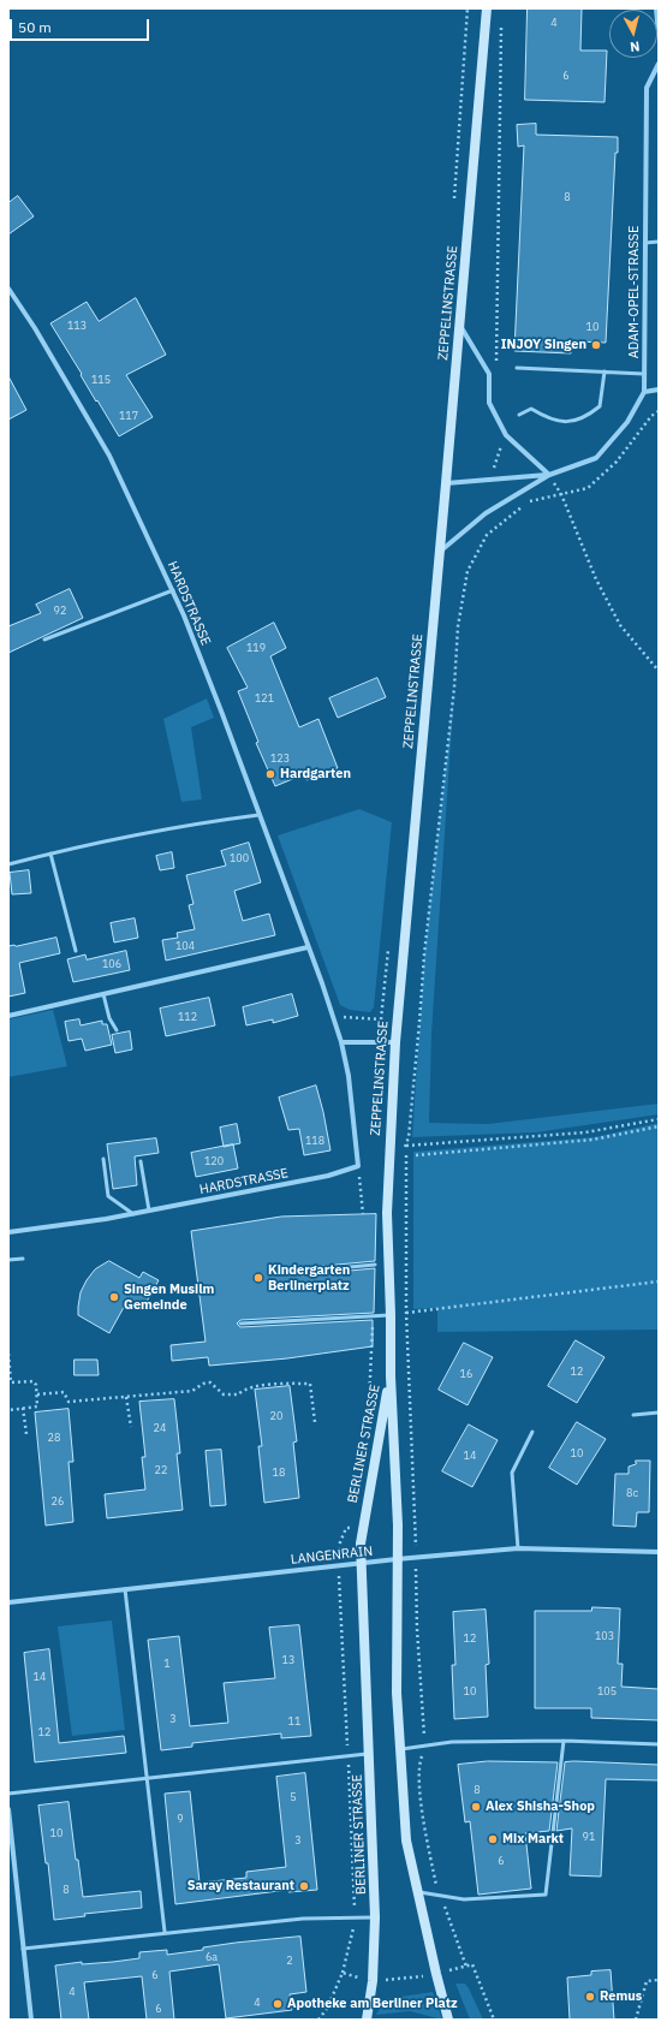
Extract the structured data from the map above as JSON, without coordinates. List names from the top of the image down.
{
  "streets": {
    "street": [
      "ADAM-OPEL-STRASSE",
      "ZEPPELINSTRASSE",
      "HARDSTRASSE",
      "BERLINER STRASSE",
      "LANGENRAIN"
    ]
  },
  "crossings": [
    ["ADAM-OPEL-STRASSE", "ZEPPELINSTRASSE"],
    ["ZEPPELINSTRASSE", "BERLINER STRASSE"],
    ["BERLINER STRASSE", "LANGENRAIN"]
  ],
  "places": [
    "INJOY Singen",
    "Hardgarten",
    "Kindergarten Berlinerplatz",
    "Singen Musilm Gemeinde",
    "Alex Shisha-Shop",
    "Mix Markt",
    "Saray Restaurant",
    "Remus",
    "Apotheke am Berliner Platz"
  ],
  "house_numbers": [
    "4",
    "6",
    "8",
    "113",
    "10",
    "115",
    "117",
    "92",
    "119",
    "121",
    "123",
    "100",
    "104",
    "106",
    "112",
    "118",
    "120",
    "12",
    "16",
    "20",
    "24",
    "28",
    "10",
    "14",
    "22",
    "18",
    "8c",
    "26",
    "103",
    "12",
    "13",
    "1",
    "14",
    "10",
    "105",
    "3",
    "11",
    "12",
    "8",
    "5",
    "9",
    "10",
    "91",
    "3",
    "6",
    "8",
    "6a",
    "2",
    "6",
    "4",
    "4",
    "6"
  ],
  "scale_bar": "50 m",
  "north": "bottom"
}
